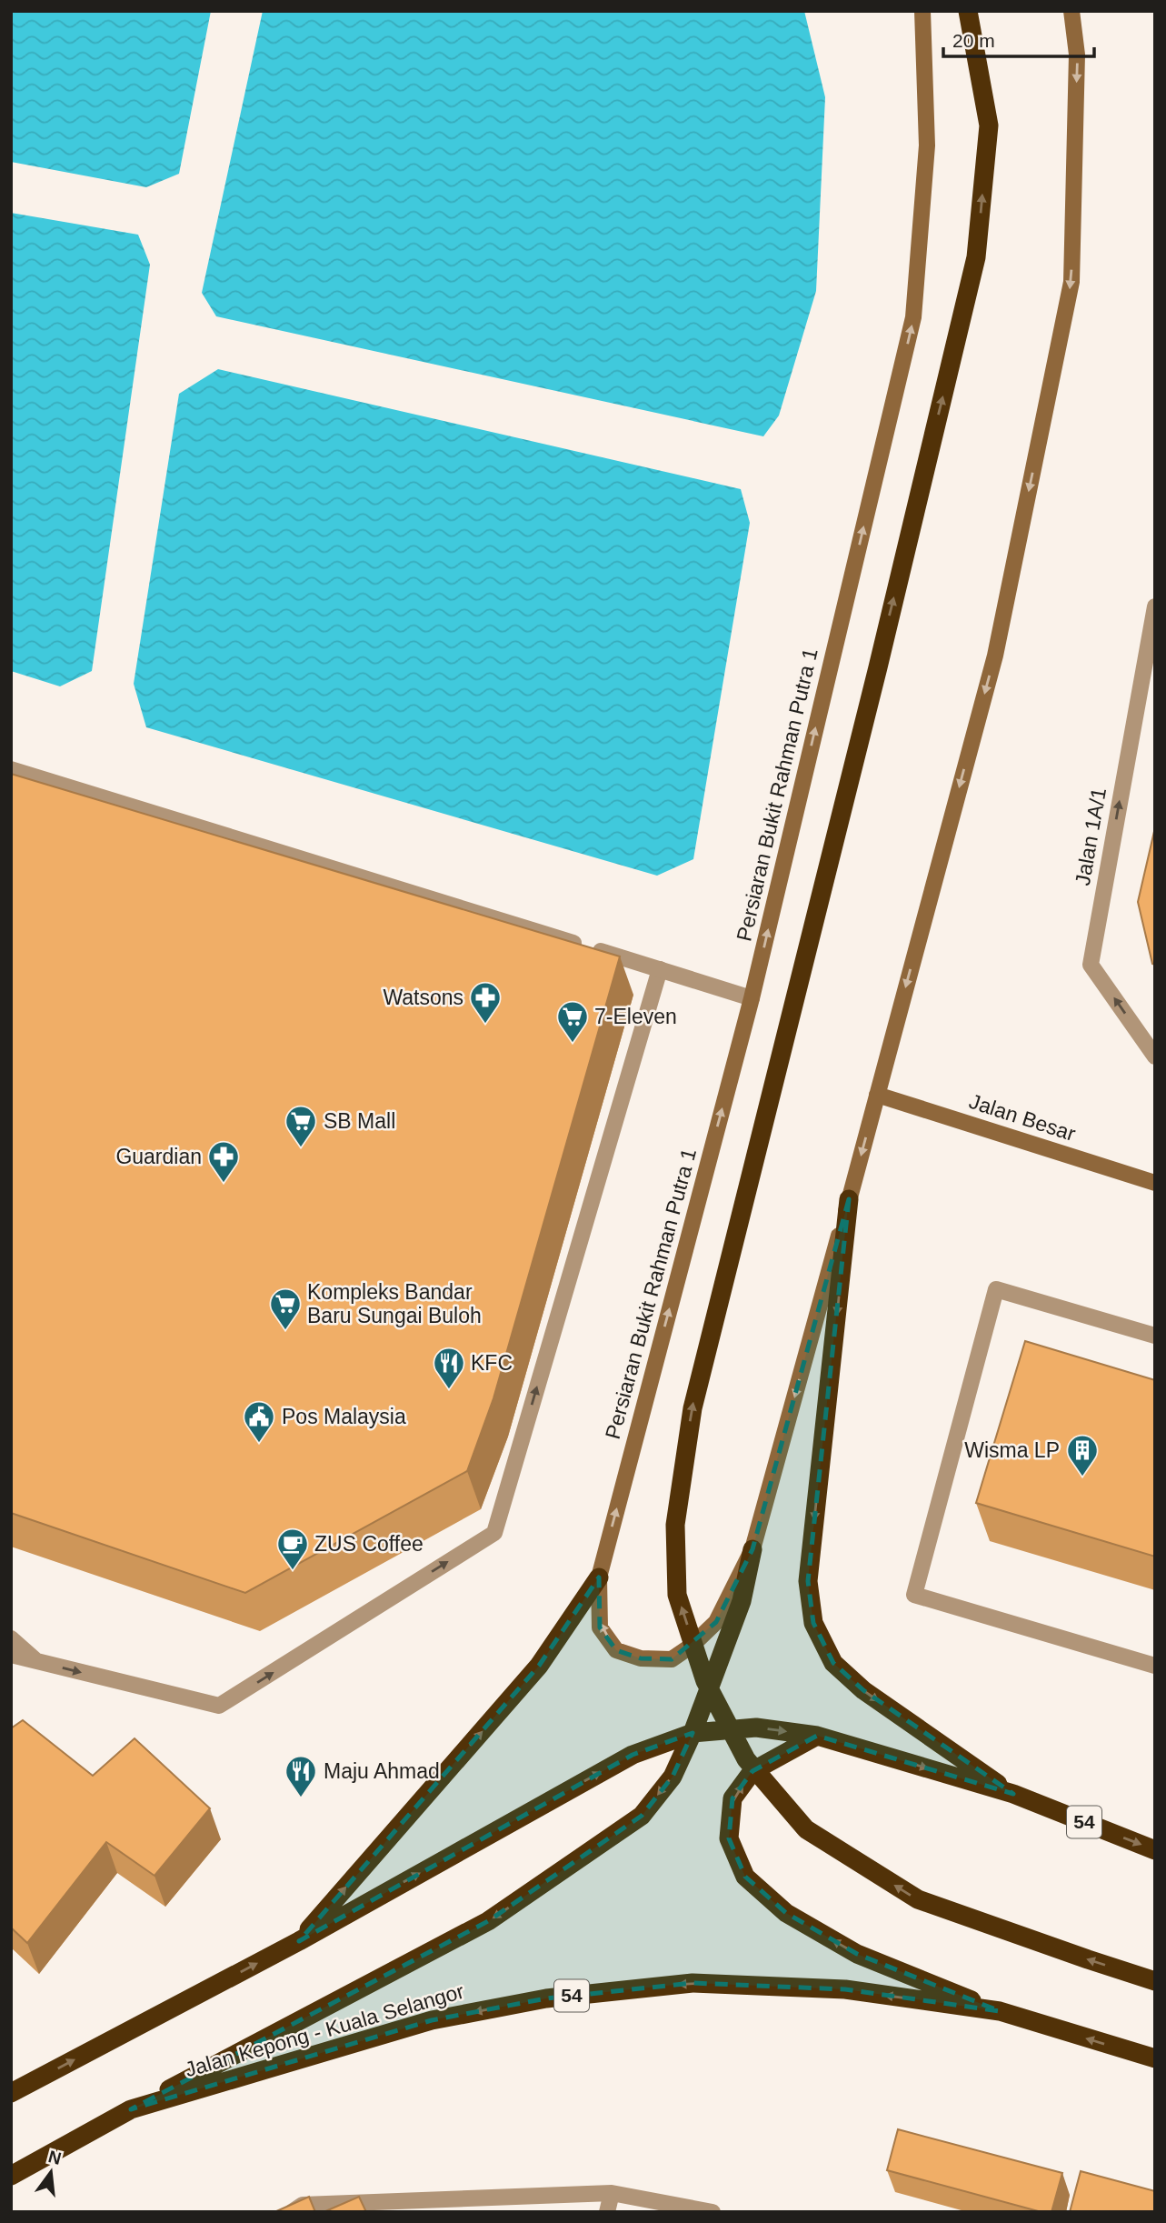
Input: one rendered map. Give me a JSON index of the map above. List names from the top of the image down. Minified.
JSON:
{"streets":{"highway":["54","Jalan Kepong - Kuala Selangor"],"main road":["Persiaran Bukit Rahman Putra 1","Jalan Besar"],"street":["Jalan 1A/1"]},"one_way":["Persiaran Bukit Rahman Putra 1","Jalan 1A/1"],"places":{"pharmacy":["Watsons","Guardian"],"supermarket":["7-Eleven","SB Mall","Kompleks Bandar Baru Sungai Buloh"],"restaurant":["KFC","Maju Ahmad"],"public building":["Pos Malaysia"],"building":["Wisma LP"],"cafe":["ZUS Coffee"]},"scale_bar":"20 m","north":"top"}
